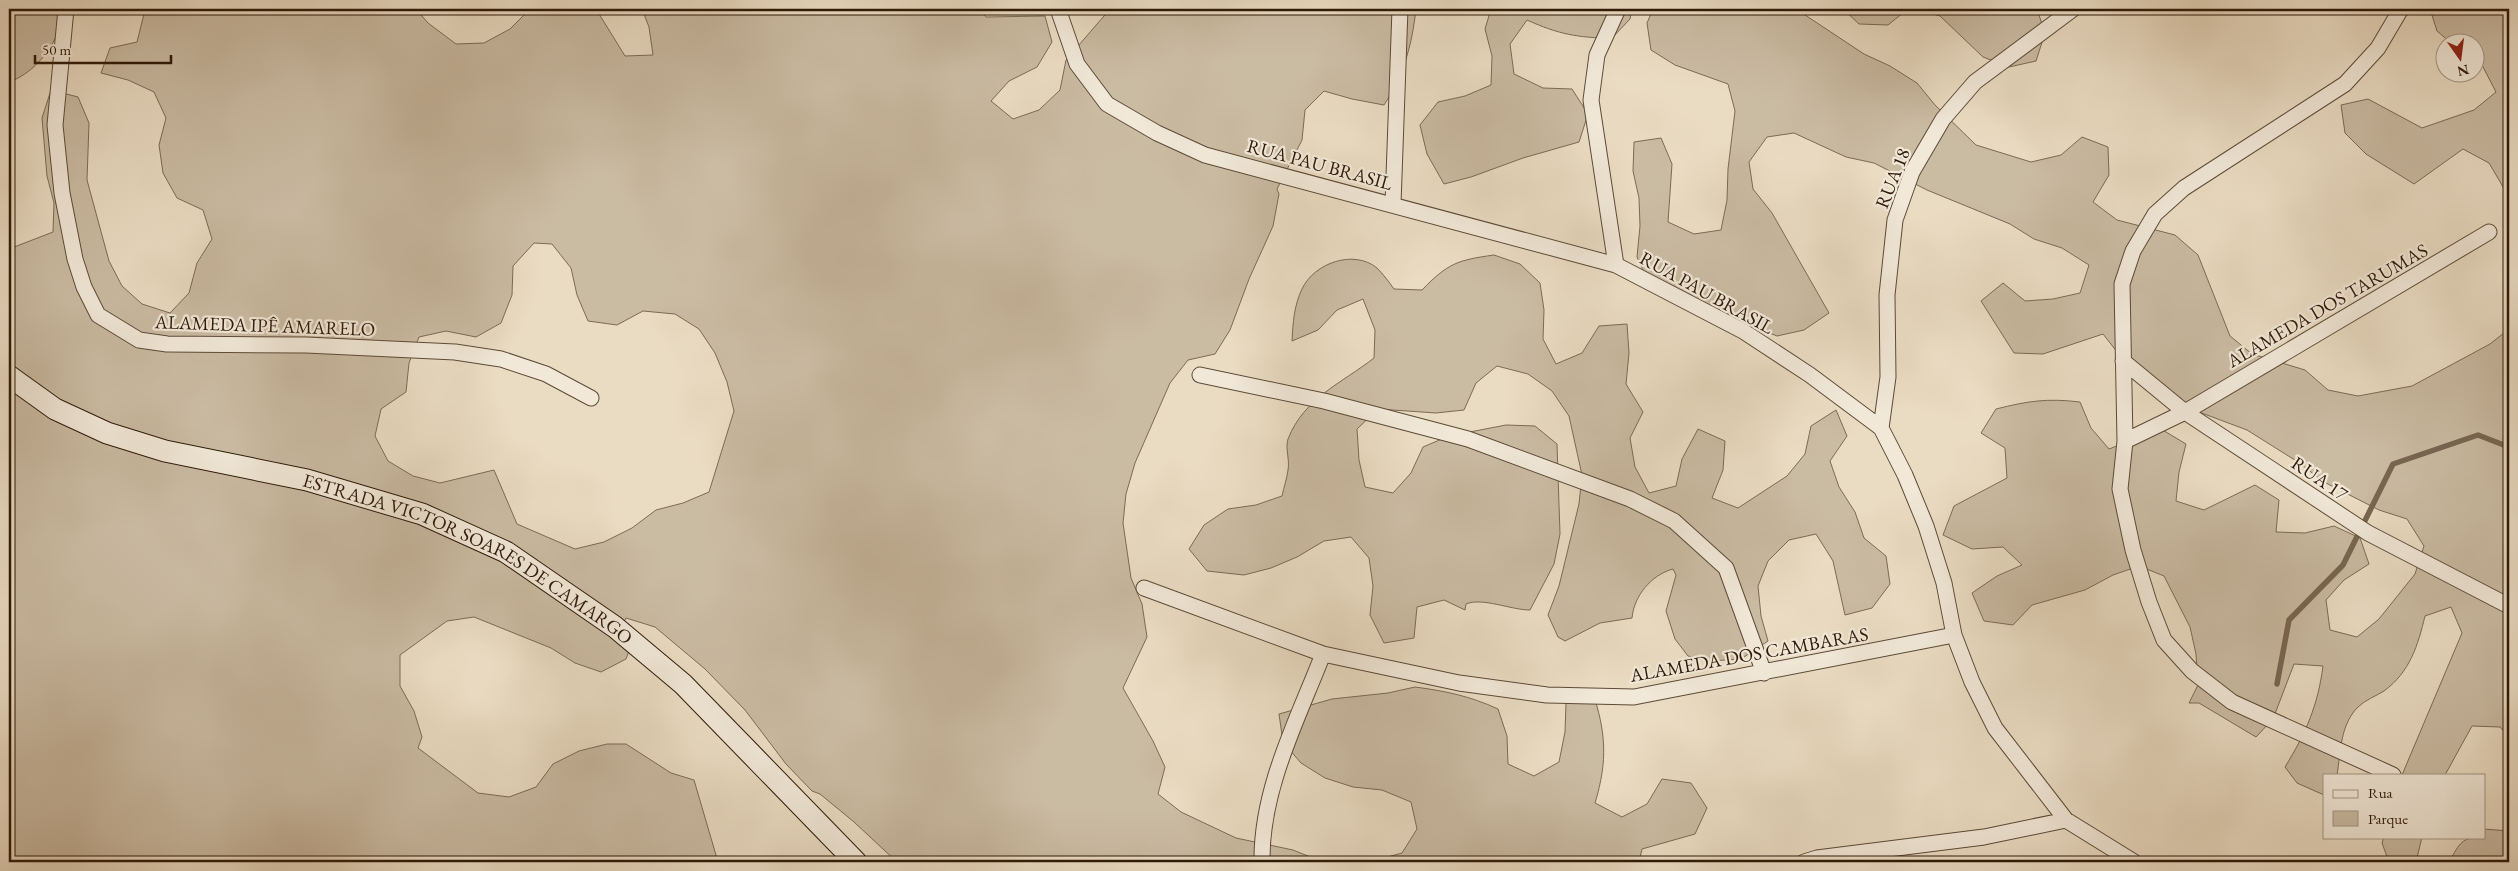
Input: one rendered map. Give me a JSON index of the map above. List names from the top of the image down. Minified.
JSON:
{"streets":{"main road":["ESTRADA VICTOR SOARES DE CAMARGO"],"street":["RUA PAU BRASIL","RUA 18","ALAMEDA DOS TARUMAS","ALAMEDA IPÊ AMARELO","RUA 17","ALAMEDA DOS CAMBARAS"]},"crossings":[["RUA PAU BRASIL","RUA 18"],["RUA PAU BRASIL","ALAMEDA DOS CAMBARAS"],["ALAMEDA DOS TARUMAS","RUA 17"]],"legend":["Rua","Parque"],"scale_bar":"50 m","north":"bottom"}
